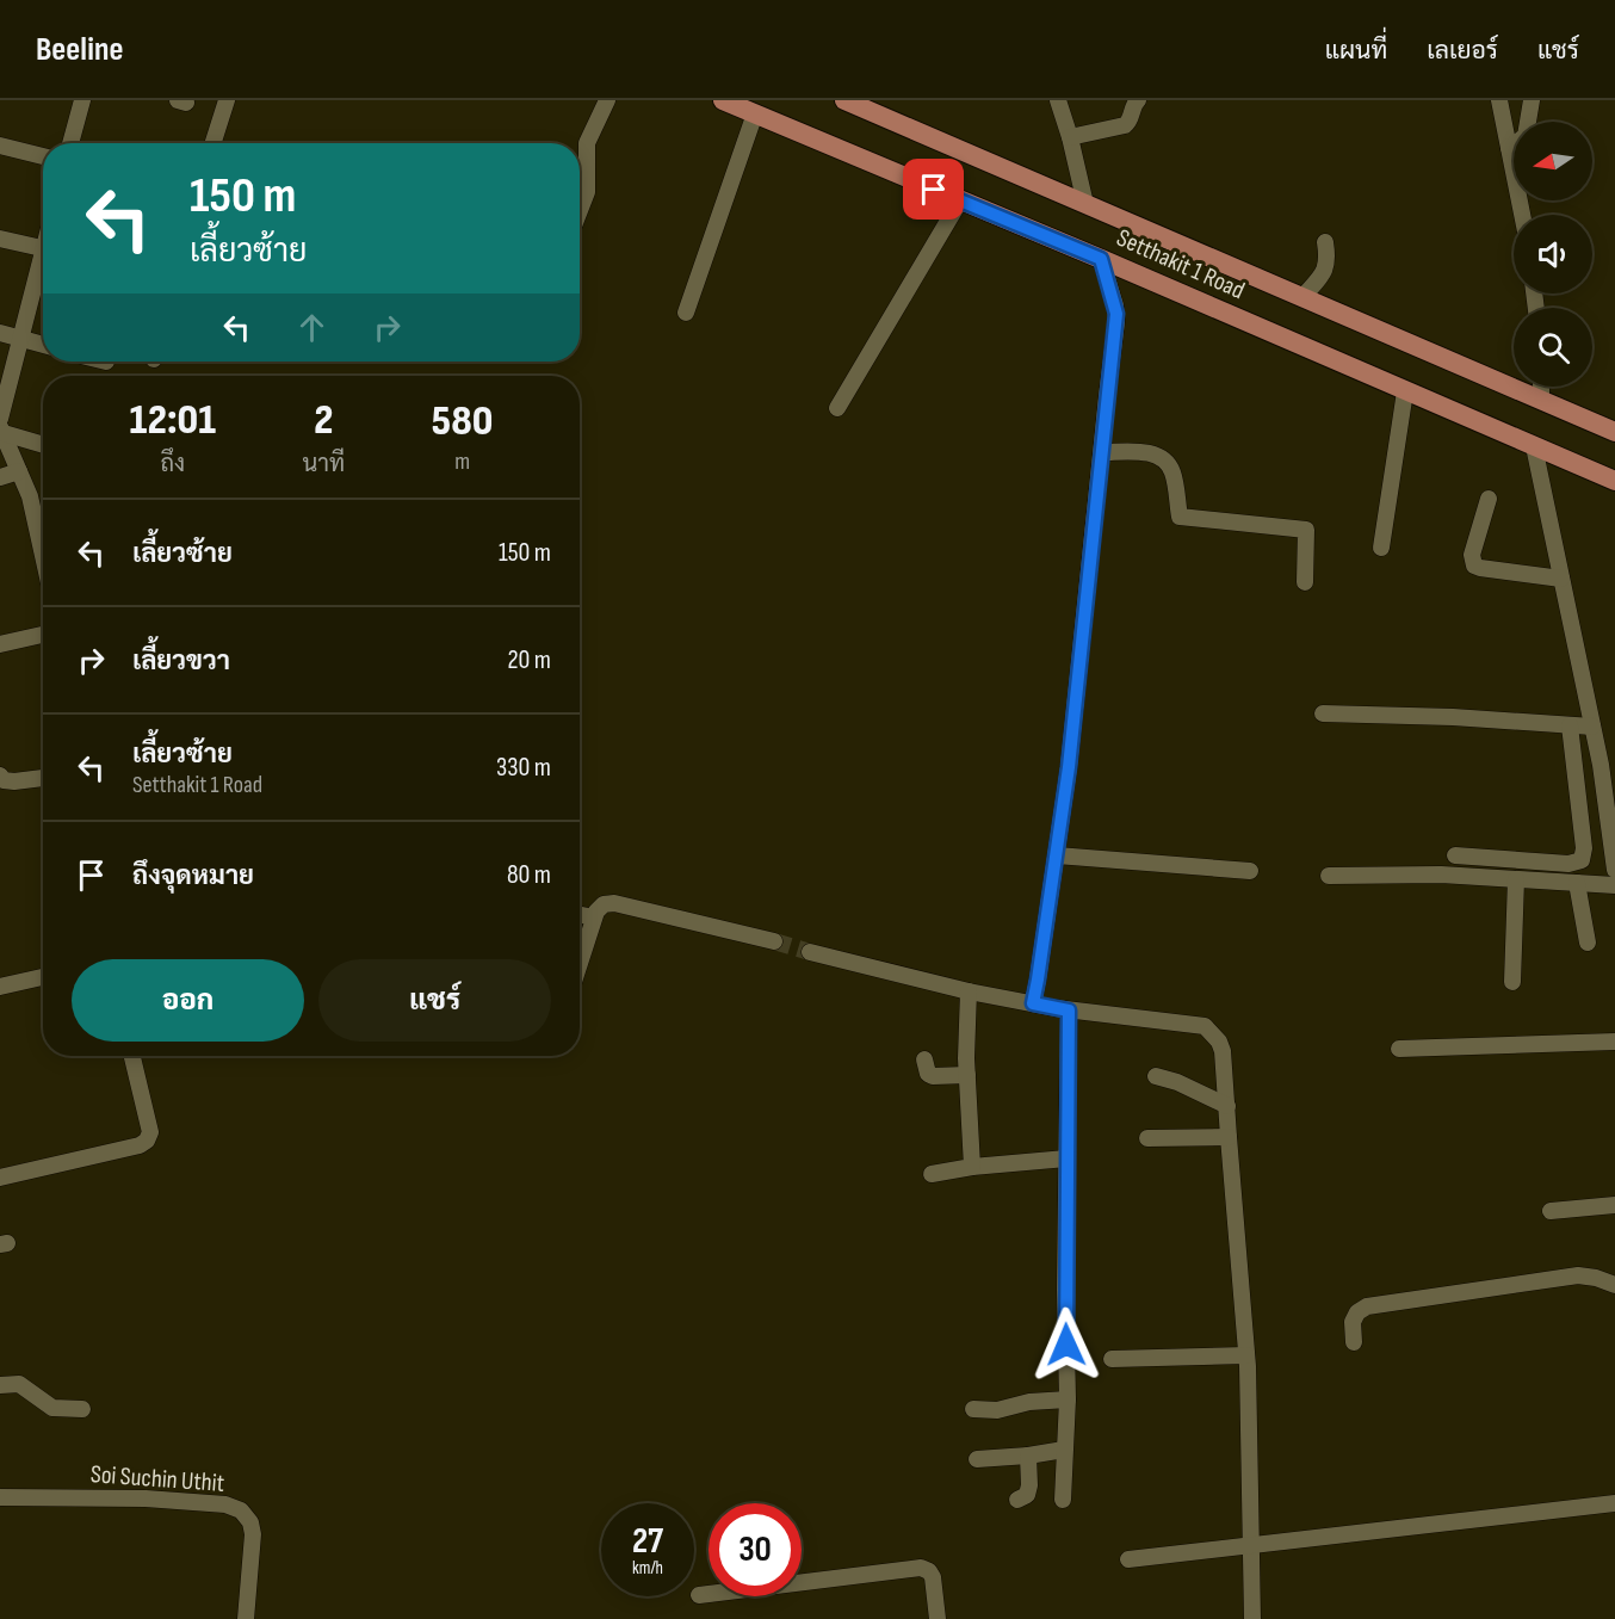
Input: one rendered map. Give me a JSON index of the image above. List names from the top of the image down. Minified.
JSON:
{"streets":{"main road":["Setthakit 1 Road"],"street":["Soi Suchin Uthit"]},"north":"left","page":{"header":"Beeline","nav":["แผนที่","เลเยอร์","แชร์"],"turn":["150 m","เลี้ยวซ้าย"],"eta":["12:01","ถึง","2","นาที","580","m"],"list":[{"name":"เลี้ยวซ้าย","value":"150 m"},{"name":"เลี้ยวขวา","value":"20 m"},{"name":"เลี้ยวซ้าย","note":"Setthakit 1 Road","value":"330 m"},{"name":"ถึงจุดหมาย","value":"80 m"}],"buttons":["ออก","แชร์"],"speed":"27 km/h","limit":"30"}}
